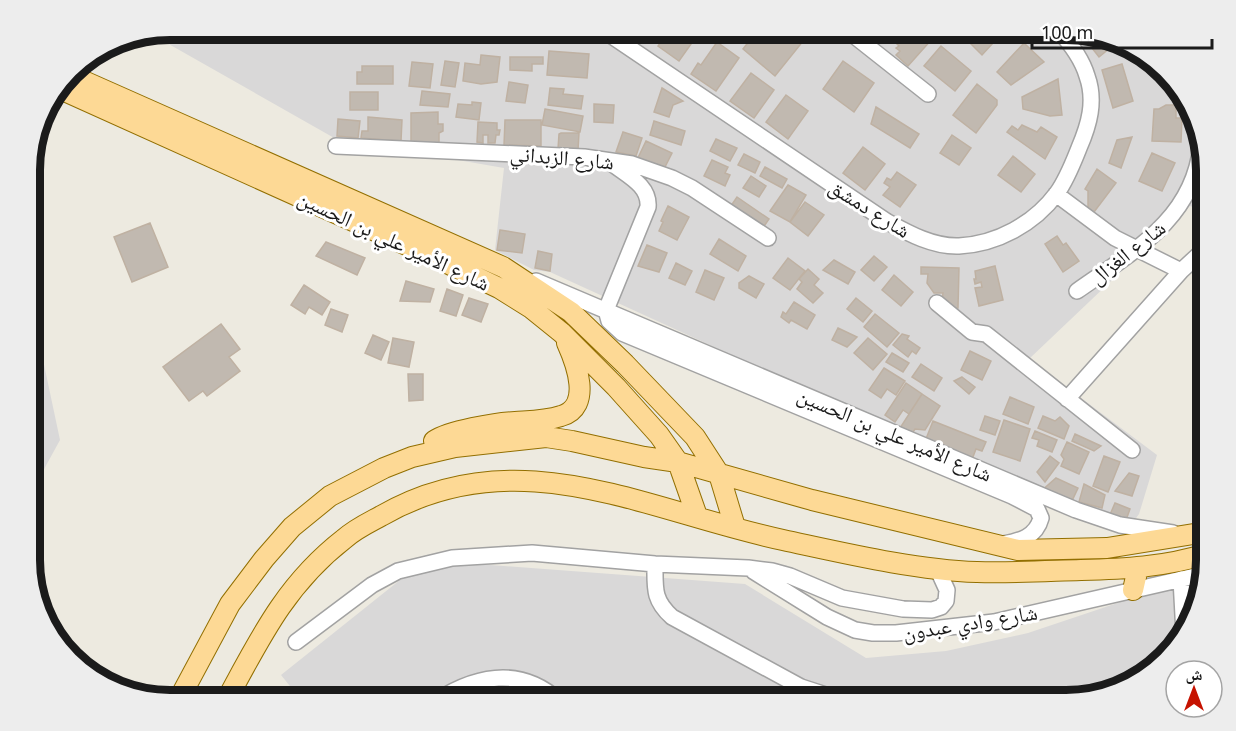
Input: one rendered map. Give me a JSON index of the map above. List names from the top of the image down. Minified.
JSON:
{"streets":{"main road":["شارع الأمير علي بن الحسين"],"street":["شارع الزبداني","شارع دمشق","شارع الغزال","شارع وادي عبدون"]},"scale_bar":"100 m","north":"top"}
